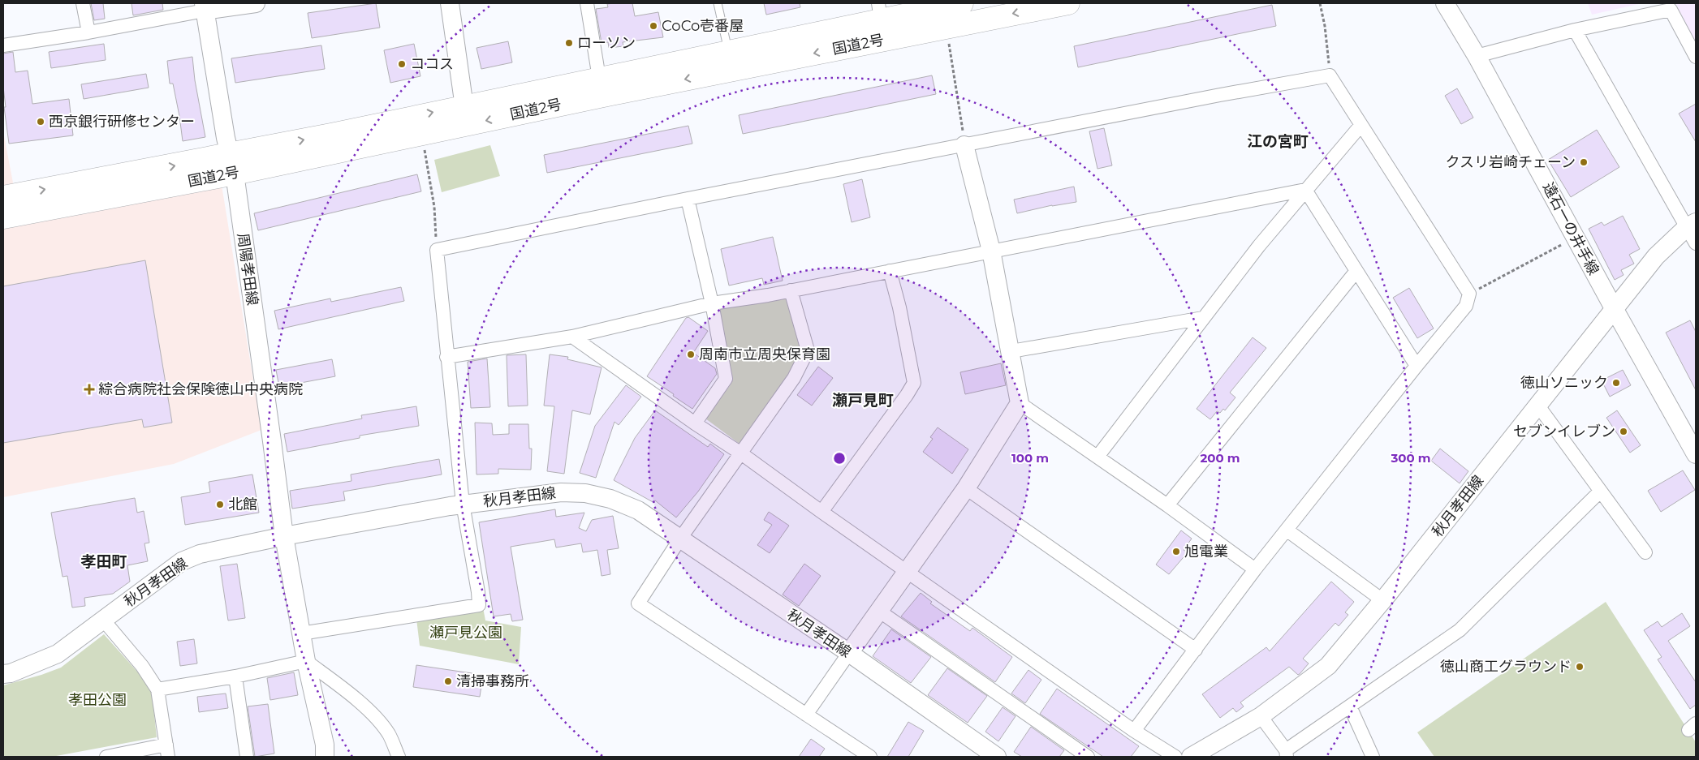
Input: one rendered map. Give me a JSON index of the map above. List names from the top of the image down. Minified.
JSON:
{"streets":{"highway":["国道2号"],"street":["遠石一の井手線","周陽孝田線","秋月孝田線"]},"crossings":[["国道2号","周陽孝田線"],["遠石一の井手線","秋月孝田線"],["周陽孝田線","秋月孝田線"]],"districts":["江の宮町","瀬戸見町","孝田町"],"parks":["瀬戸見公園","孝田公園"],"places":{"other":["CoCo壱番屋","ローソン","ココス","西京銀行研修センター","クスリ岩崎チェーン","周南市立周央保育園","徳山ソニック","セブンイレブン","北館","旭電業","徳山商工グラウンド","清掃事務所"],"health":["綜合病院社会保険徳山中央病院"]},"rings":["100 m","200 m","300 m"]}
